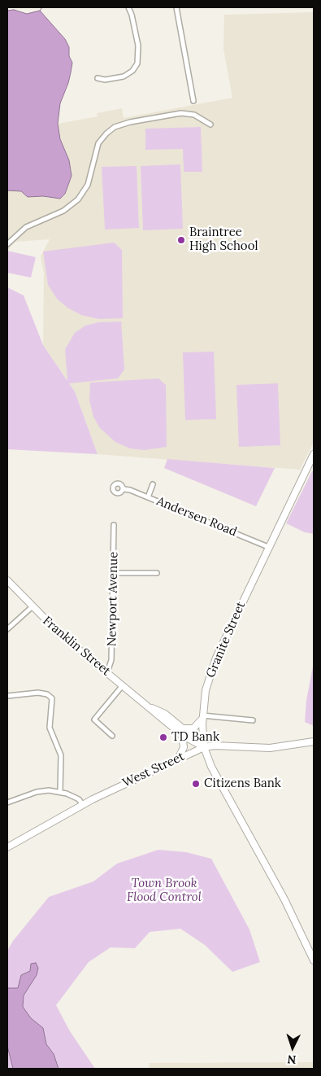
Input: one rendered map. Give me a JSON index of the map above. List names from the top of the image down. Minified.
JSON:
{"streets":{"main road":["Granite Street","Franklin Street","West Street"],"street":["Andersen Road","Newport Avenue"]},"crossings":[["Andersen Road","Granite Street"],["Newport Avenue","Franklin Street"],["Granite Street","Franklin Street"],["Granite Street","West Street"],["Franklin Street","West Street"]],"parks":["Town Brook Flood Control"],"places":["Braintree High School","TD Bank","Citizens Bank"],"north":"bottom"}
